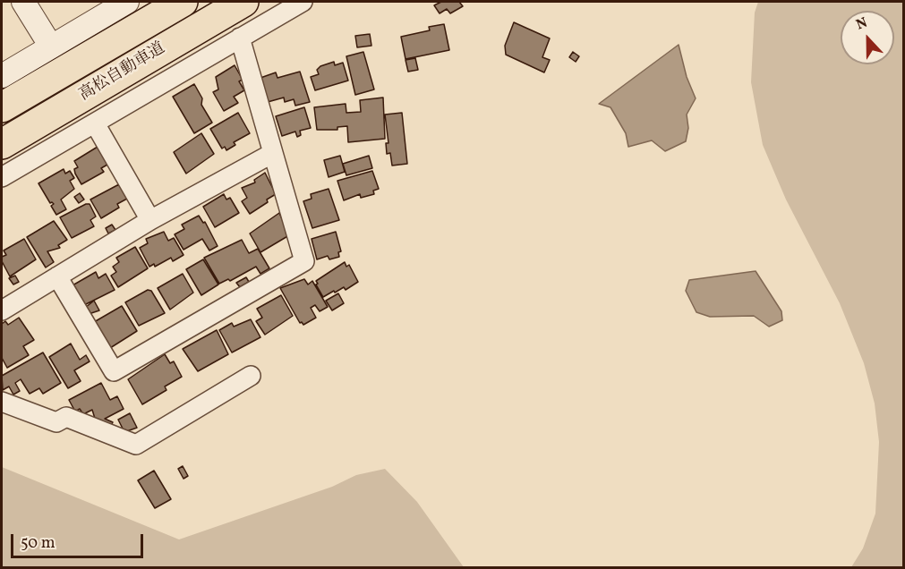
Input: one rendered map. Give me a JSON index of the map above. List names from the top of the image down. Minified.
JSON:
{"streets":{"highway":["高松自動車道"]},"scale_bar":"50 m","north":"top"}
